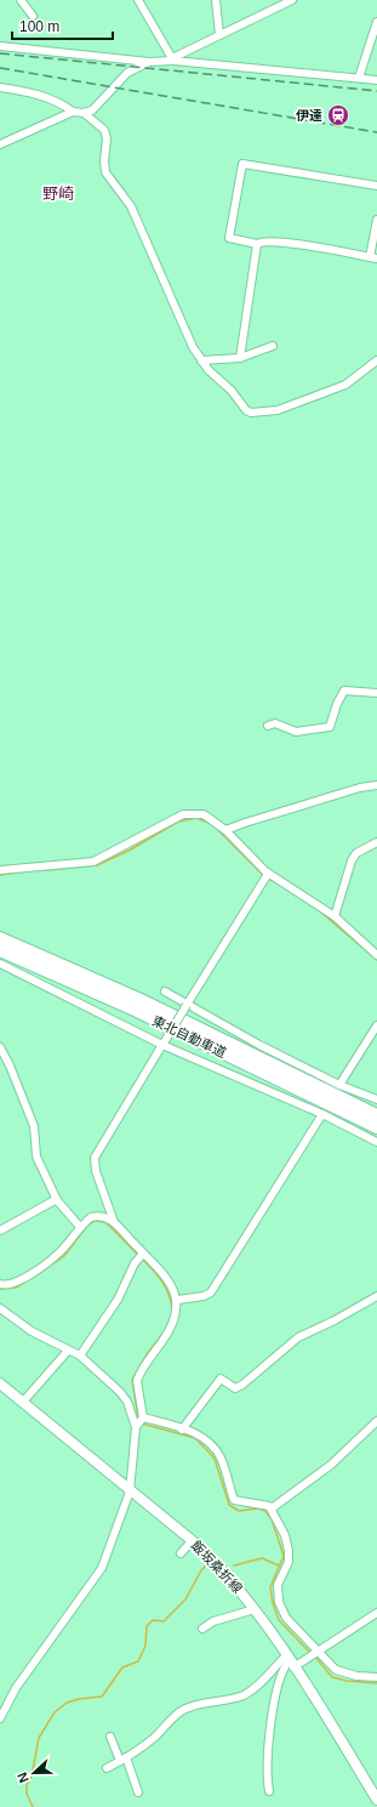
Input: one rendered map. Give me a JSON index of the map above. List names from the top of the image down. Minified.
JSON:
{"streets":{"highway":["東北自動車道"],"main road":["飯坂桑折線"]},"districts":["野崎"],"places":{"station":["伊達"]},"scale_bar":"100 m","north":"left"}
